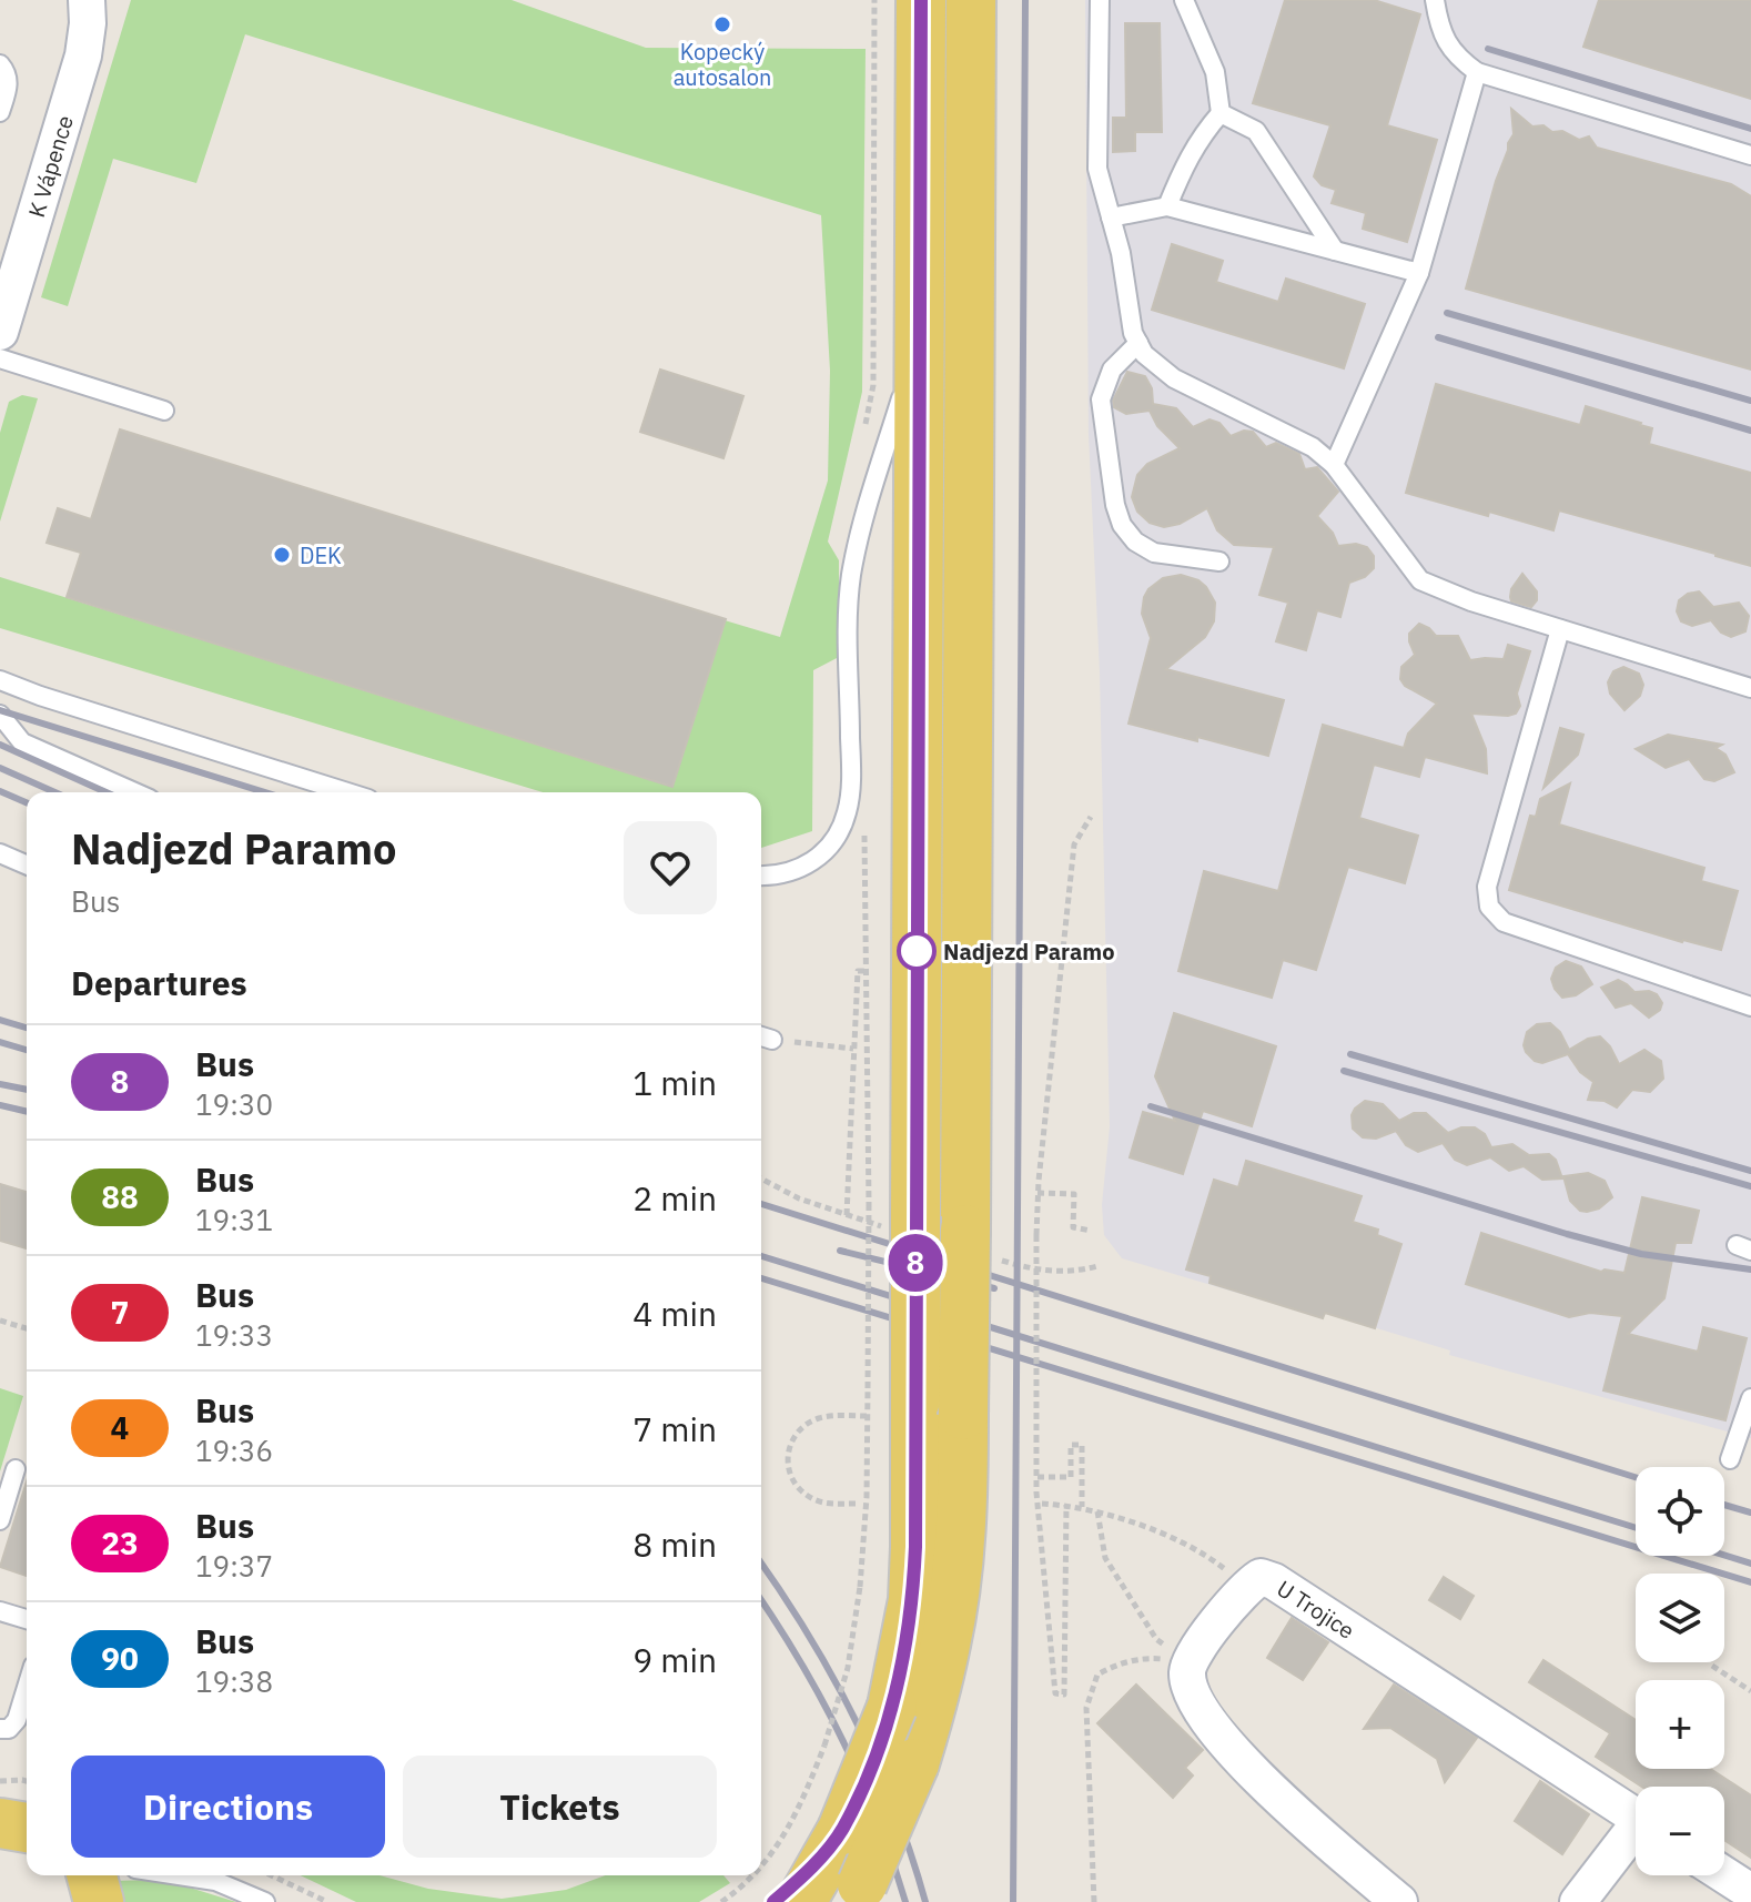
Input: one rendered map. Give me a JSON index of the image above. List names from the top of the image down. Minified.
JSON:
{"streets":{"street":["K Vápence","U Trojice"]},"places":["Kopecký autosalon","DEK","Nadjezd Paramo"],"lines":["bus line 8"],"page":{"on_map":"8","heading":[["Nadjezd Paramo","Bus"],"Departures"],"list":[{"mark":"8","name":"Bus","note":"19:30","value":"1 min"},{"mark":"88","name":"Bus","note":"19:31","value":"2 min"},{"mark":"7","name":"Bus","note":"19:33","value":"4 min"},{"mark":"4","name":"Bus","note":"19:36","value":"7 min"},{"mark":"23","name":"Bus","note":"19:37","value":"8 min"},{"mark":"90","name":"Bus","note":"19:38","value":"9 min"}],"map_buttons":["+","−"],"buttons":["Directions","Tickets"]}}
